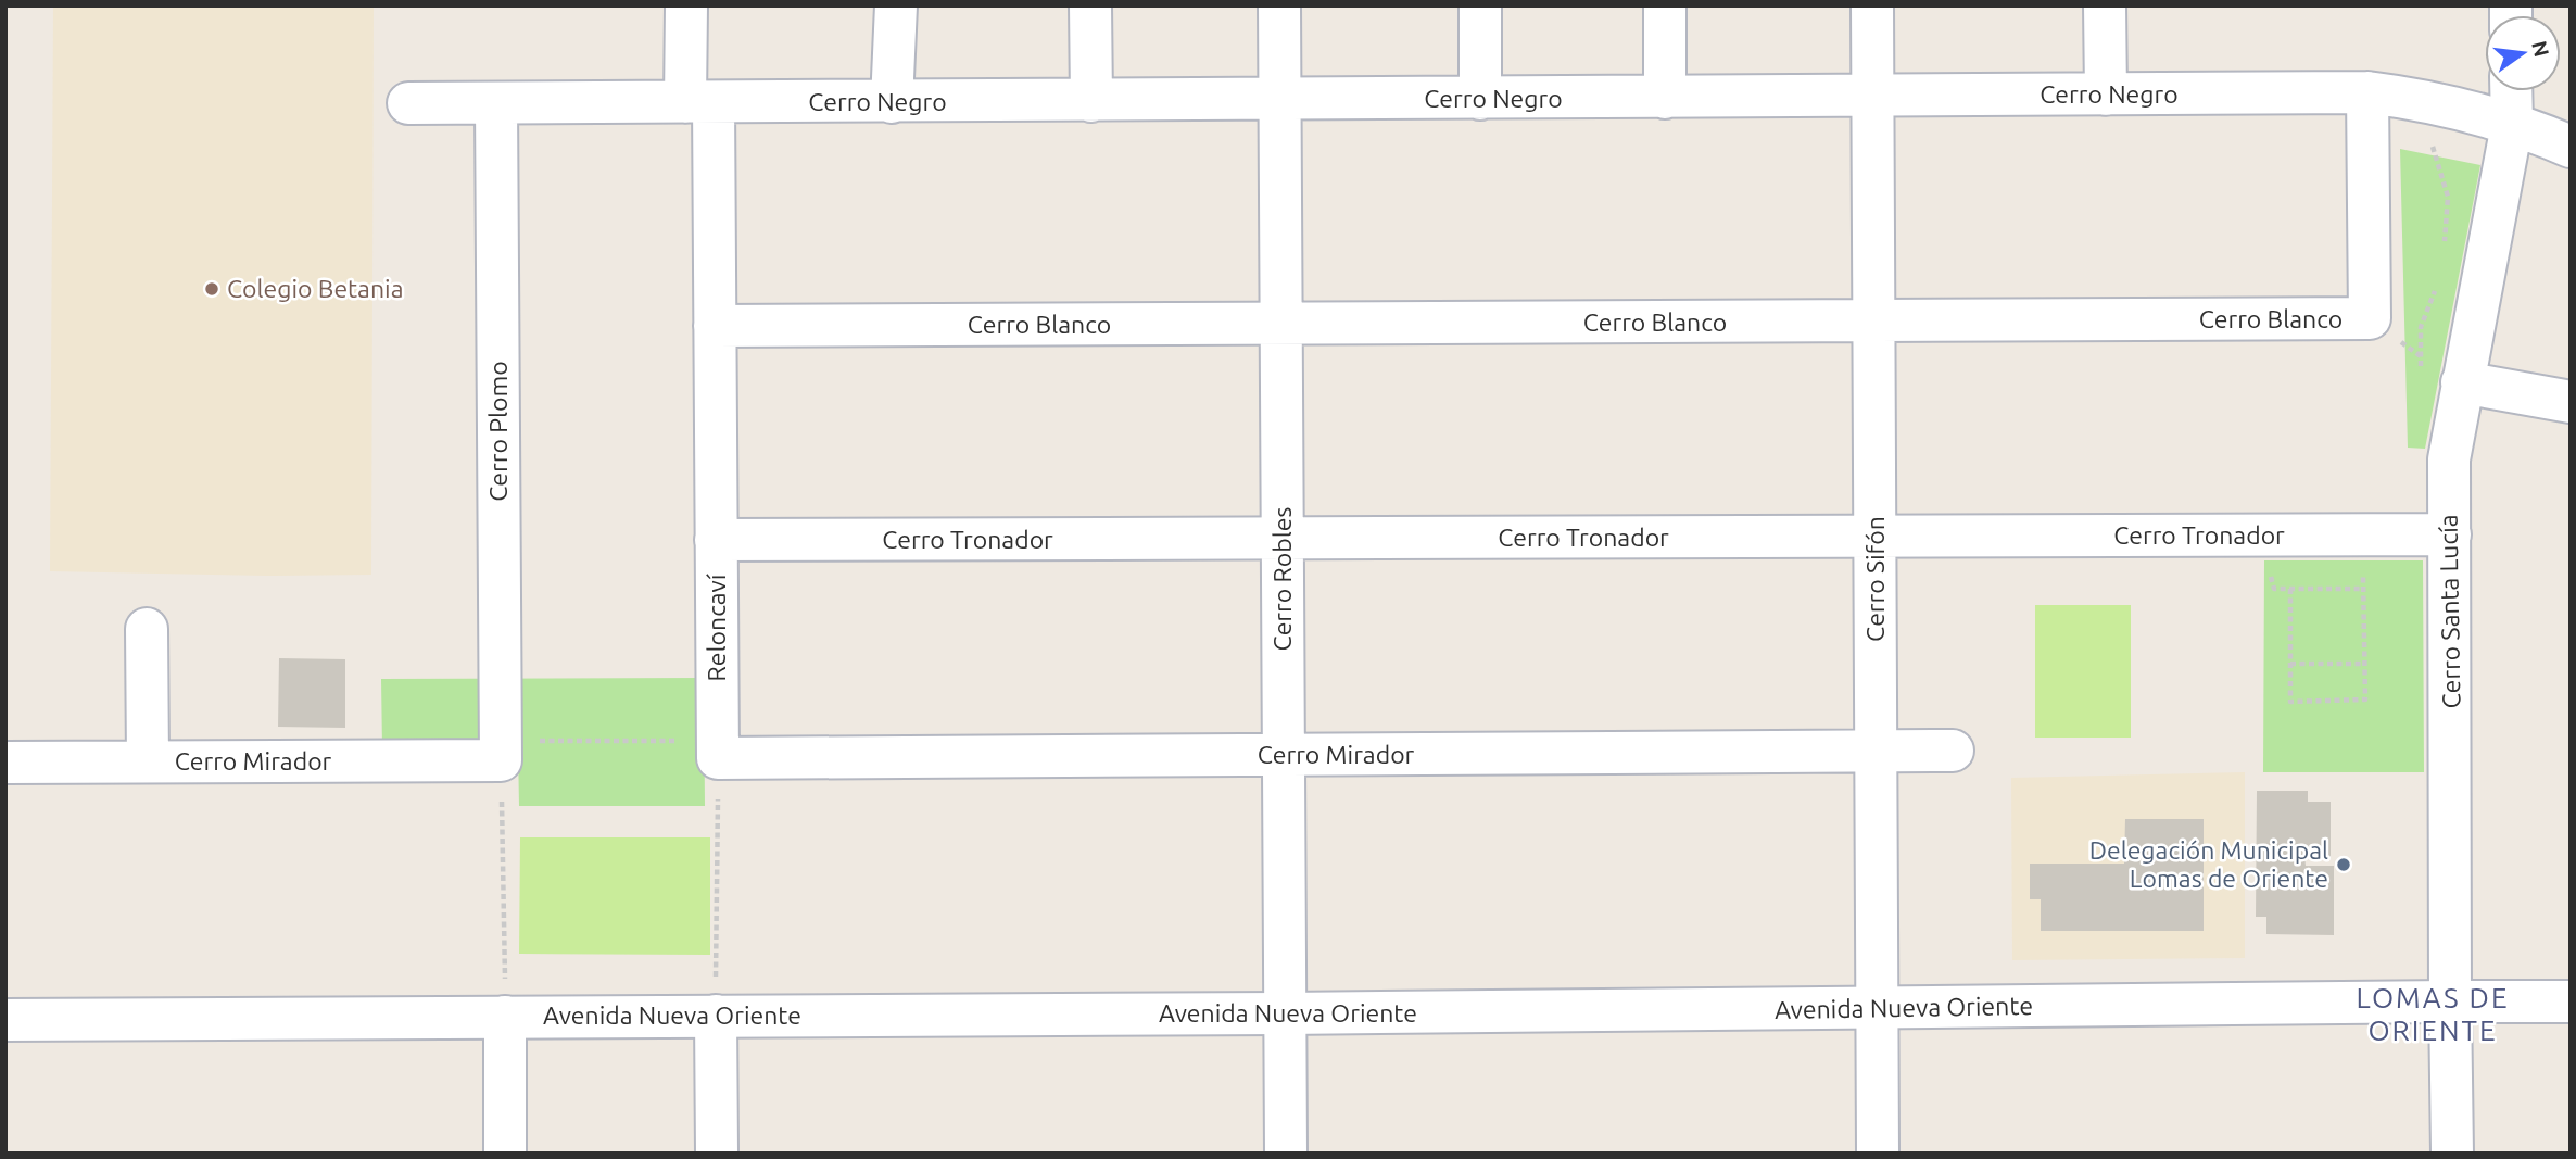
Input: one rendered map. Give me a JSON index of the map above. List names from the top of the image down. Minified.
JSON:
{"streets":{"street":["Cerro Negro","Cerro Blanco","Cerro Plomo","Cerro Tronador","Cerro Robles","Cerro Sifón","Cerro Santa Lucía","Reloncaví","Cerro Mirador","Avenida Nueva Oriente"]},"crossings":[["Cerro Negro","Cerro Blanco"],["Cerro Negro","Cerro Plomo"],["Cerro Negro","Cerro Robles"],["Cerro Negro","Cerro Sifón"],["Cerro Negro","Cerro Santa Lucía"],["Cerro Negro","Reloncaví"],["Cerro Blanco","Cerro Robles"],["Cerro Blanco","Cerro Sifón"],["Cerro Blanco","Reloncaví"],["Cerro Plomo","Cerro Mirador"],["Cerro Tronador","Cerro Robles"],["Cerro Tronador","Cerro Sifón"],["Cerro Tronador","Cerro Santa Lucía"],["Cerro Tronador","Reloncaví"],["Cerro Robles","Cerro Mirador"],["Cerro Robles","Avenida Nueva Oriente"],["Cerro Sifón","Cerro Mirador"],["Cerro Sifón","Avenida Nueva Oriente"],["Cerro Santa Lucía","Avenida Nueva Oriente"],["Reloncaví","Cerro Mirador"]],"districts":["LOMAS DE ORIENTE"],"places":["Colegio Betania","Delegación Municipal Lomas de Oriente"],"north":"right"}
